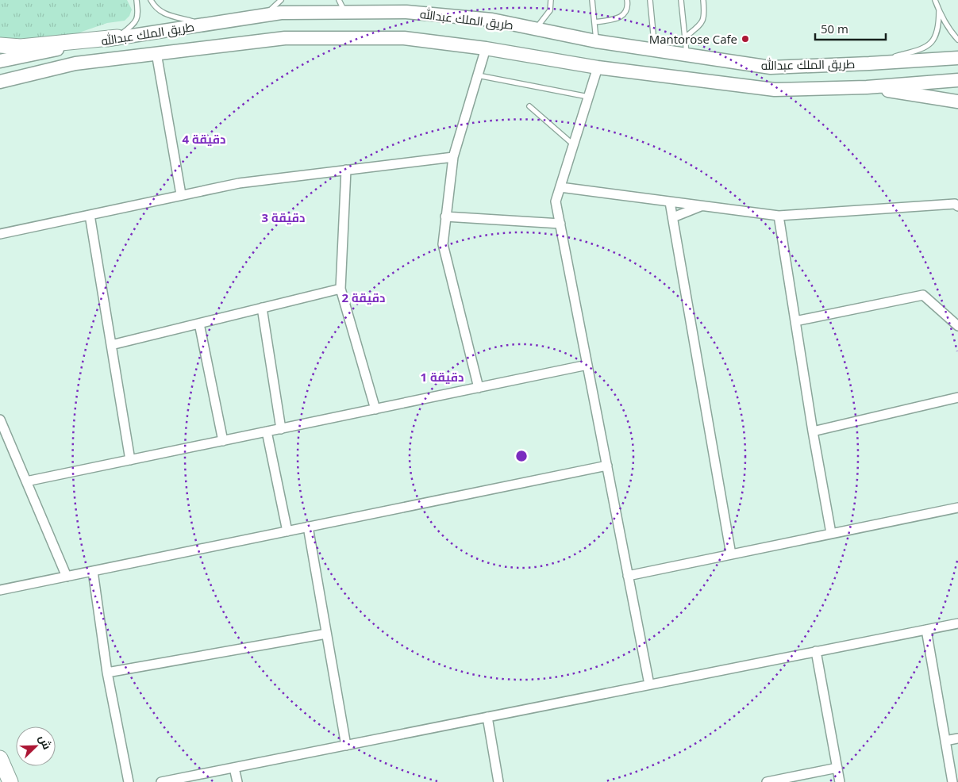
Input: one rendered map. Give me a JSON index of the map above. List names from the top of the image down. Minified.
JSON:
{"streets":{"street":["طريق الملك عبدالله"]},"places":["Mantorose Cafe"],"scale_bar":"50 m","north":"top right","rings":["4 دقيقة","3 دقيقة","2 دقيقة","1 دقيقة"]}
